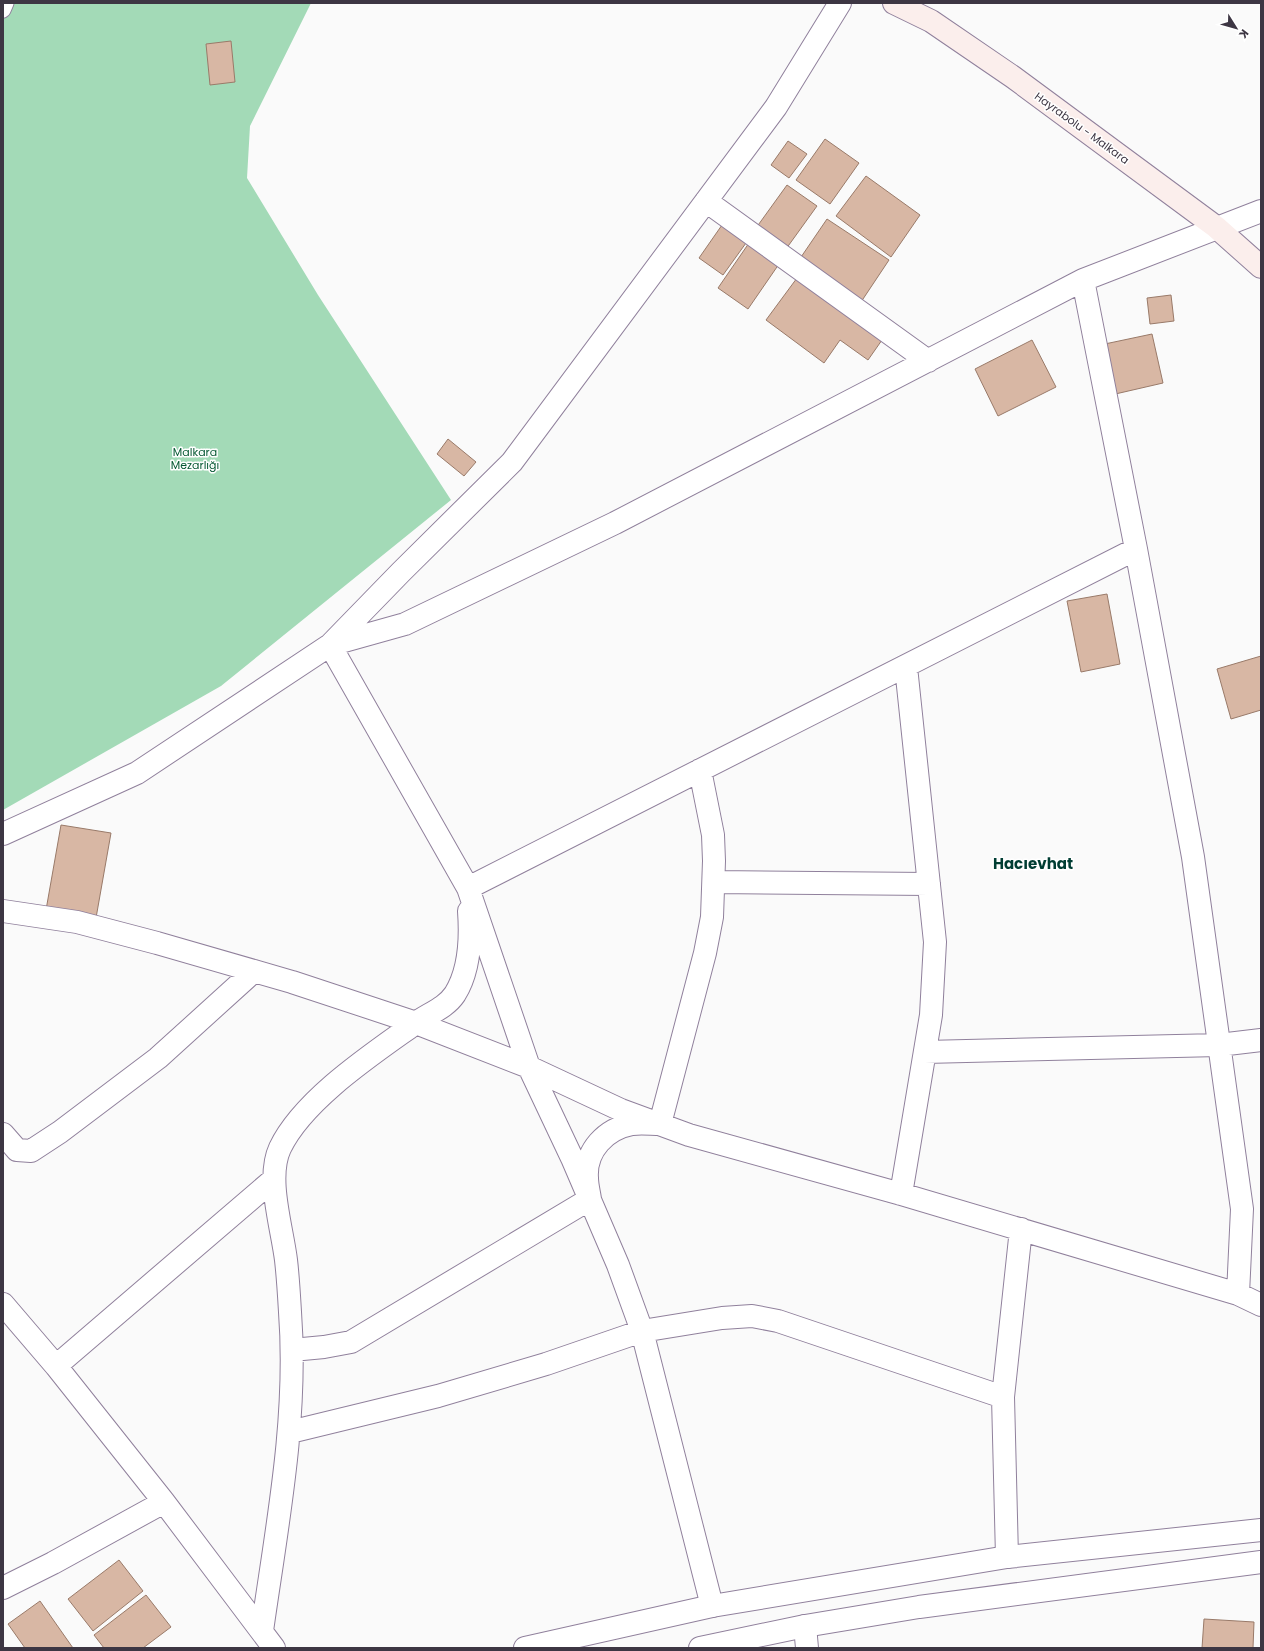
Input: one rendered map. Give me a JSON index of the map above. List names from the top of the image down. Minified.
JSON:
{"streets":{"main road":["Hayrabolu - Malkara"]},"districts":["Hacıevhat"],"parks":["Malkara Mezarlığı"],"north":"bottom right"}
